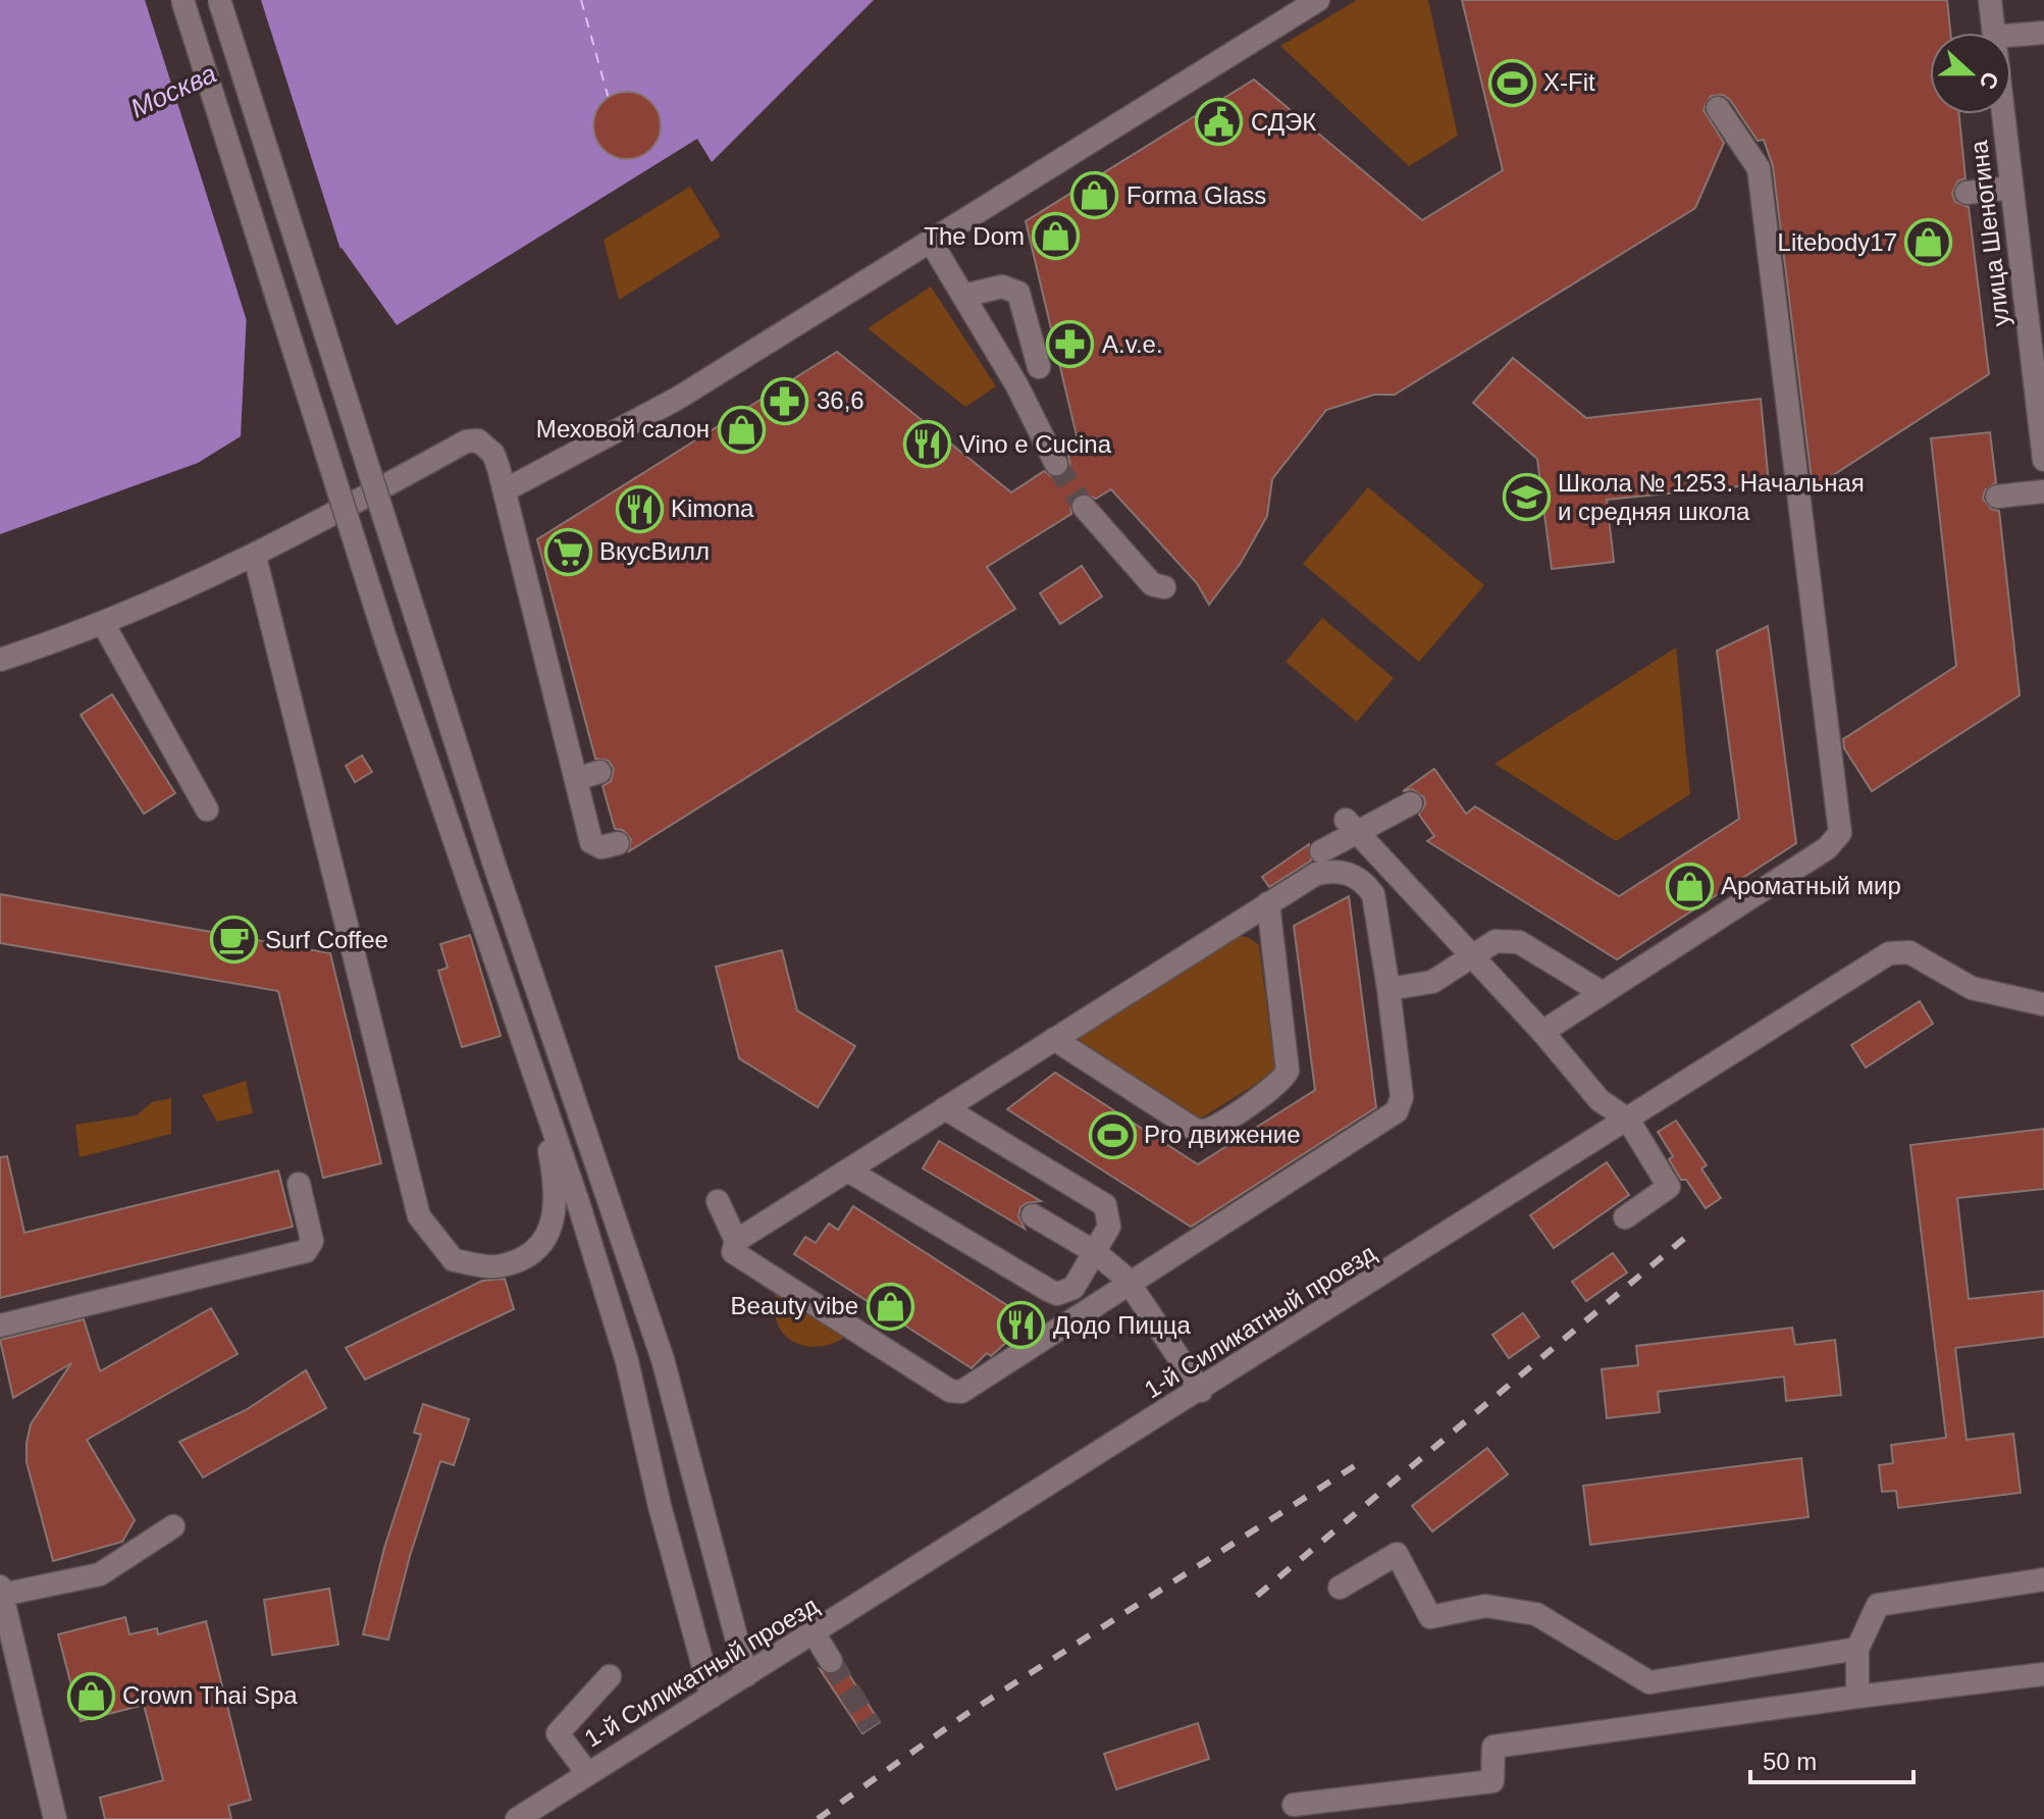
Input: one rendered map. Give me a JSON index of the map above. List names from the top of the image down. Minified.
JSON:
{"streets":{"street":["улица Шеногина","1-й Силикатный проезд"]},"water":["Москва"],"places":{"sports":["X-Fit","Pro движение"],"public building":["СДЭК"],"shop":["Forma Glass","The Dom","Litebody17","Меховой салон","Ароматный мир","Beauty vibe","Crown Thai Spa"],"pharmacy":["A.v.e.","36,6"],"restaurant":["Vino e Cucina","Kimona","Додо Пицца"],"school or university":["Школа № 1253. Начальная и средняя школа"],"supermarket":["ВкусВилл"],"cafe":["Surf Coffee"]},"scale_bar":"50 m","north":"right"}
